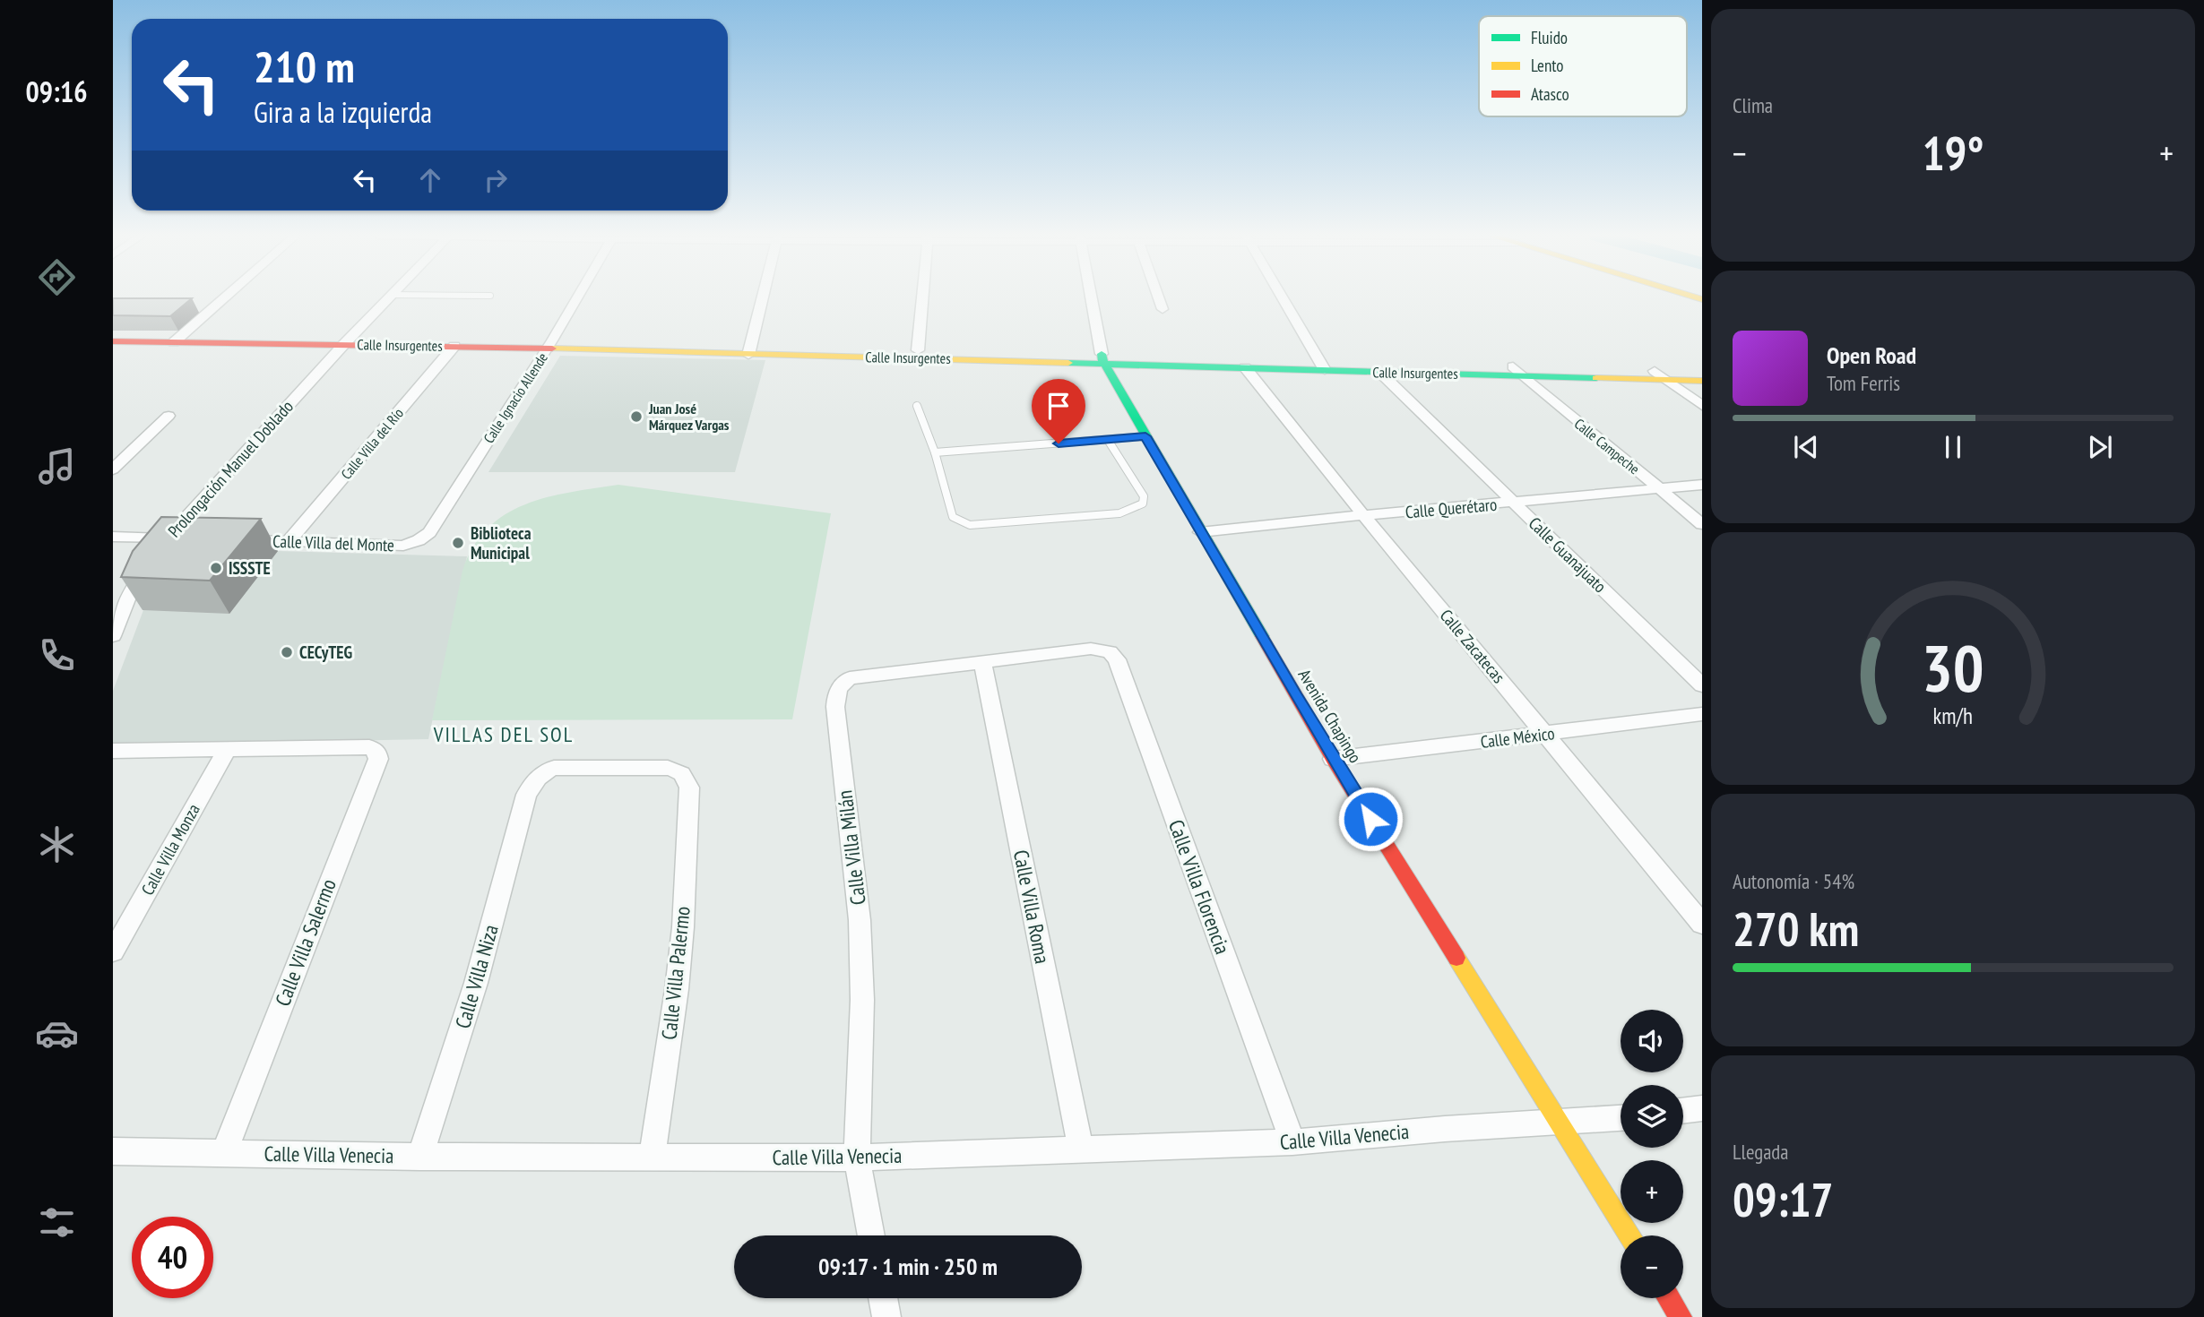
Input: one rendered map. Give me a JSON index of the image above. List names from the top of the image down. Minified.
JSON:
{"streets":{"main road":["Calle Insurgentes","Avenida Chapingo"],"street":["Calle Ignacio Allende","Calle Villa del Río","Calle Campeche","Prolongación Manuel Doblado","Calle Querétaro","Calle Villa del Monte","Calle Guanajuato","Calle Zacatecas","Calle México","Calle Villa Milán","Calle Villa Monza","Calle Villa Florencia","Calle Villa Roma","Calle Villa Salermo","Calle Villa Palermo","Calle Villa Niza","Calle Villa Venecia"]},"crossings":[["Calle Insurgentes","Calle Ignacio Allende"],["Calle Insurgentes","Calle Villa del Río"],["Calle Insurgentes","Calle Campeche"],["Calle Insurgentes","Prolongación Manuel Doblado"],["Calle Insurgentes","Calle Guanajuato"],["Calle Insurgentes","Calle Zacatecas"],["Calle Insurgentes","Avenida Chapingo"],["Calle Ignacio Allende","Calle Villa del Monte"],["Calle Villa del Río","Calle Villa del Monte"],["Calle Campeche","Calle Querétaro"],["Calle Querétaro","Calle Guanajuato"],["Calle Querétaro","Calle Zacatecas"],["Calle Querétaro","Avenida Chapingo"],["Calle Zacatecas","Calle México"],["Avenida Chapingo","Calle México"],["Avenida Chapingo","Calle Villa Venecia"],["Calle Villa Milán","Calle Villa Florencia"],["Calle Villa Milán","Calle Villa Roma"],["Calle Villa Milán","Calle Villa Venecia"],["Calle Villa Monza","Calle Villa Salermo"],["Calle Villa Florencia","Calle Villa Venecia"],["Calle Villa Roma","Calle Villa Venecia"],["Calle Villa Salermo","Calle Villa Venecia"],["Calle Villa Palermo","Calle Villa Niza"],["Calle Villa Palermo","Calle Villa Venecia"],["Calle Villa Niza","Calle Villa Venecia"]],"districts":["VILLAS DEL SOL"],"places":["Juan José Márquez Vargas","Biblioteca Municipal","ISSSTE","CECyTEG"],"legend":["Fluido","Lento","Atasco"],"page":{"tabs":"09:16","tile":["Clima",["Autonomía · 54%","270 km"],["Llegada","09:17"]],"turn":["210 m","Gira a la izquierda"],"heat":["−","19°","+"],"song":["Open Road","Tom Ferris"],"map_buttons":["+","−"],"limit":"40","trip":"09:17 · 1 min · 250 m","gauge":["30","km/h"]}}
